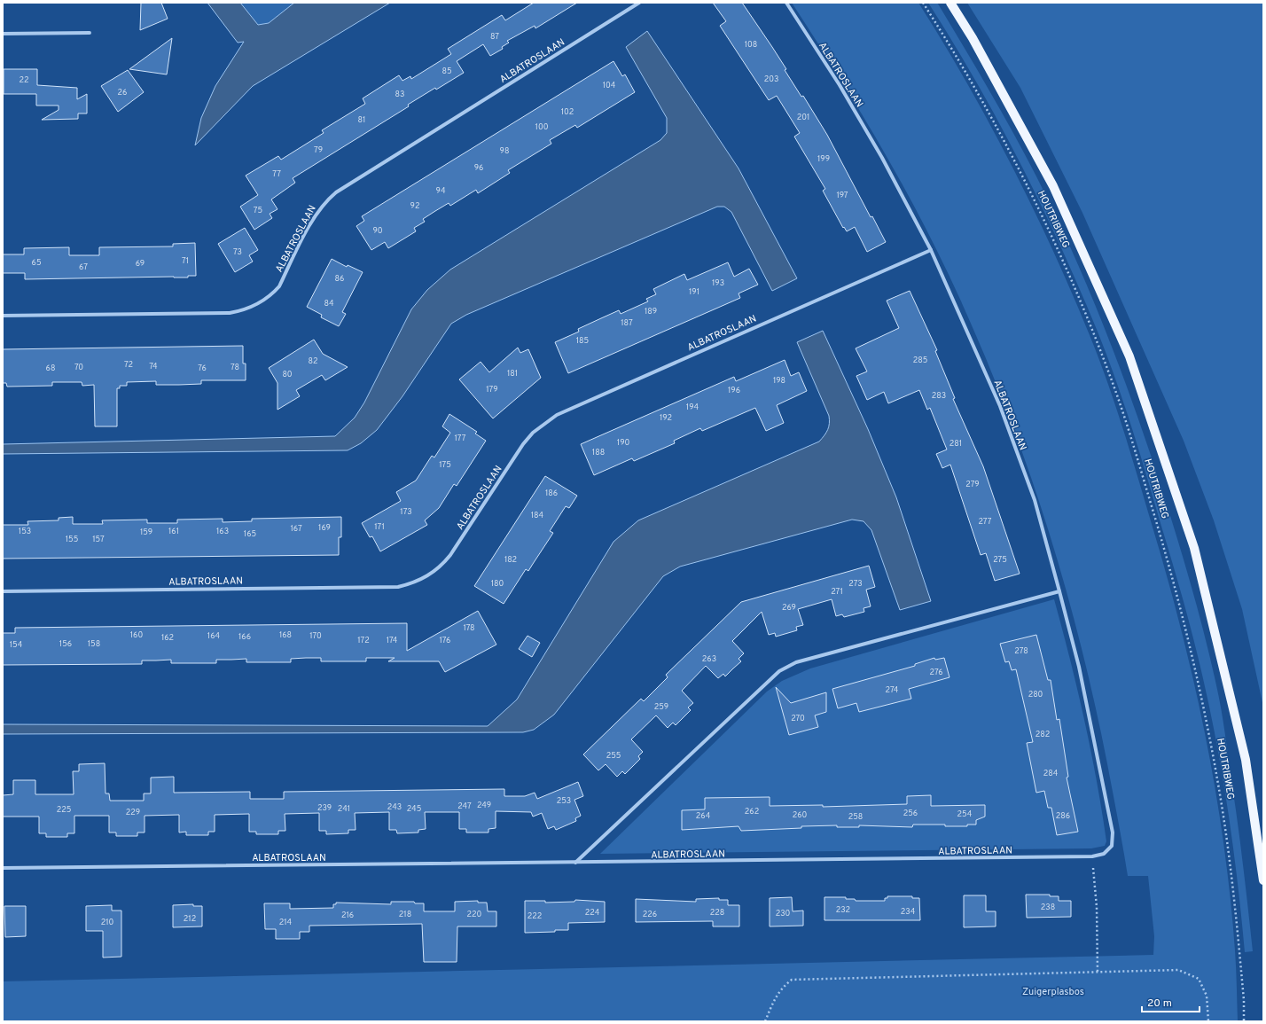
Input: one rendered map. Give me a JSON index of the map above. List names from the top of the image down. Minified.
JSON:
{"streets":{"main road":["HOUTRIBWEG"],"street":["ALBATROSLAAN"]},"parks":["Zuigerplasbos"],"house_numbers":["87","108","85","203","22","104","26","83","102","201","81","100","79","98","199","96","77","94","197","92","75","90","73","71","65","69","67","86","193","191","84","189","187","185","285","82","72","74","70","78","68","76","181","80","198","179","196","283","194","192","177","190","281","188","175","279","186","173","184","277","171","169","167","153","161","163","159","165","155","157","182","275","180","273","271","269","178","160","168","164","170","166","162","172","174","176","156","158","154","278","263","276","274","280","259","270","282","255","284","253","249","247","243","239","241","245","225","262","229","256","254","260","264","286","258","238","232","234","224","228","230","218","220","226","216","222","212","210","214"],"scale_bar":"20 m"}
